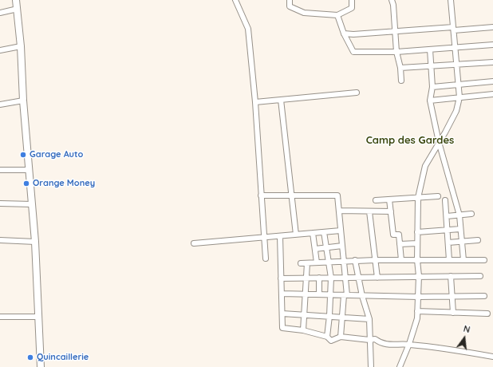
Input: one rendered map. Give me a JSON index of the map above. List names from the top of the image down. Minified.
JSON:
{"districts":["Camp des Gardes"],"places":["Garage Auto","Orange Money","Quincaillerie"],"north":"top"}
